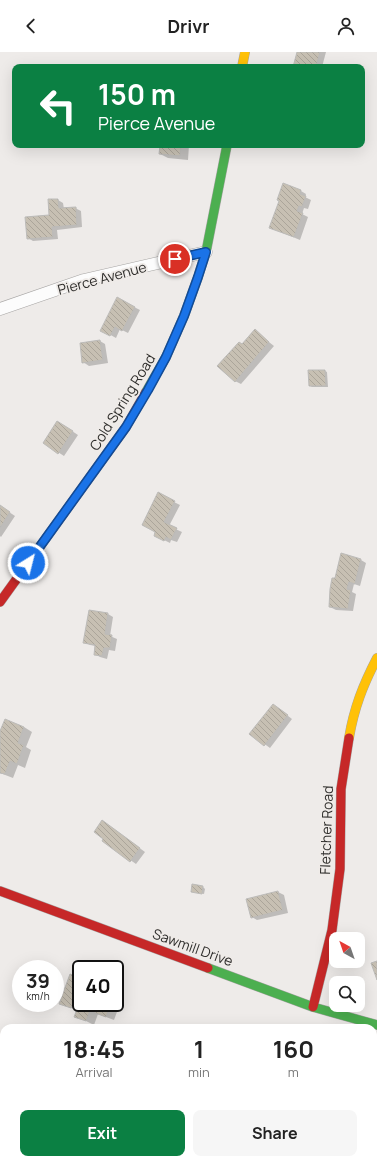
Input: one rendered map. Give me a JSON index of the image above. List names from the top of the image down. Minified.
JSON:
{"streets":{"street":["Pierce Avenue","Cold Spring Road","Fletcher Road","Sawmill Drive"]},"crossings":[["Pierce Avenue","Cold Spring Road"],["Fletcher Road","Sawmill Drive"]],"north":"top left","page":{"header":"Drivr","turn":["150 m","Pierce Avenue"],"speed":"39 km/h","limit":"40","eta":["18:45","Arrival","1","min","160","m"],"buttons":["Exit","Share"]}}
